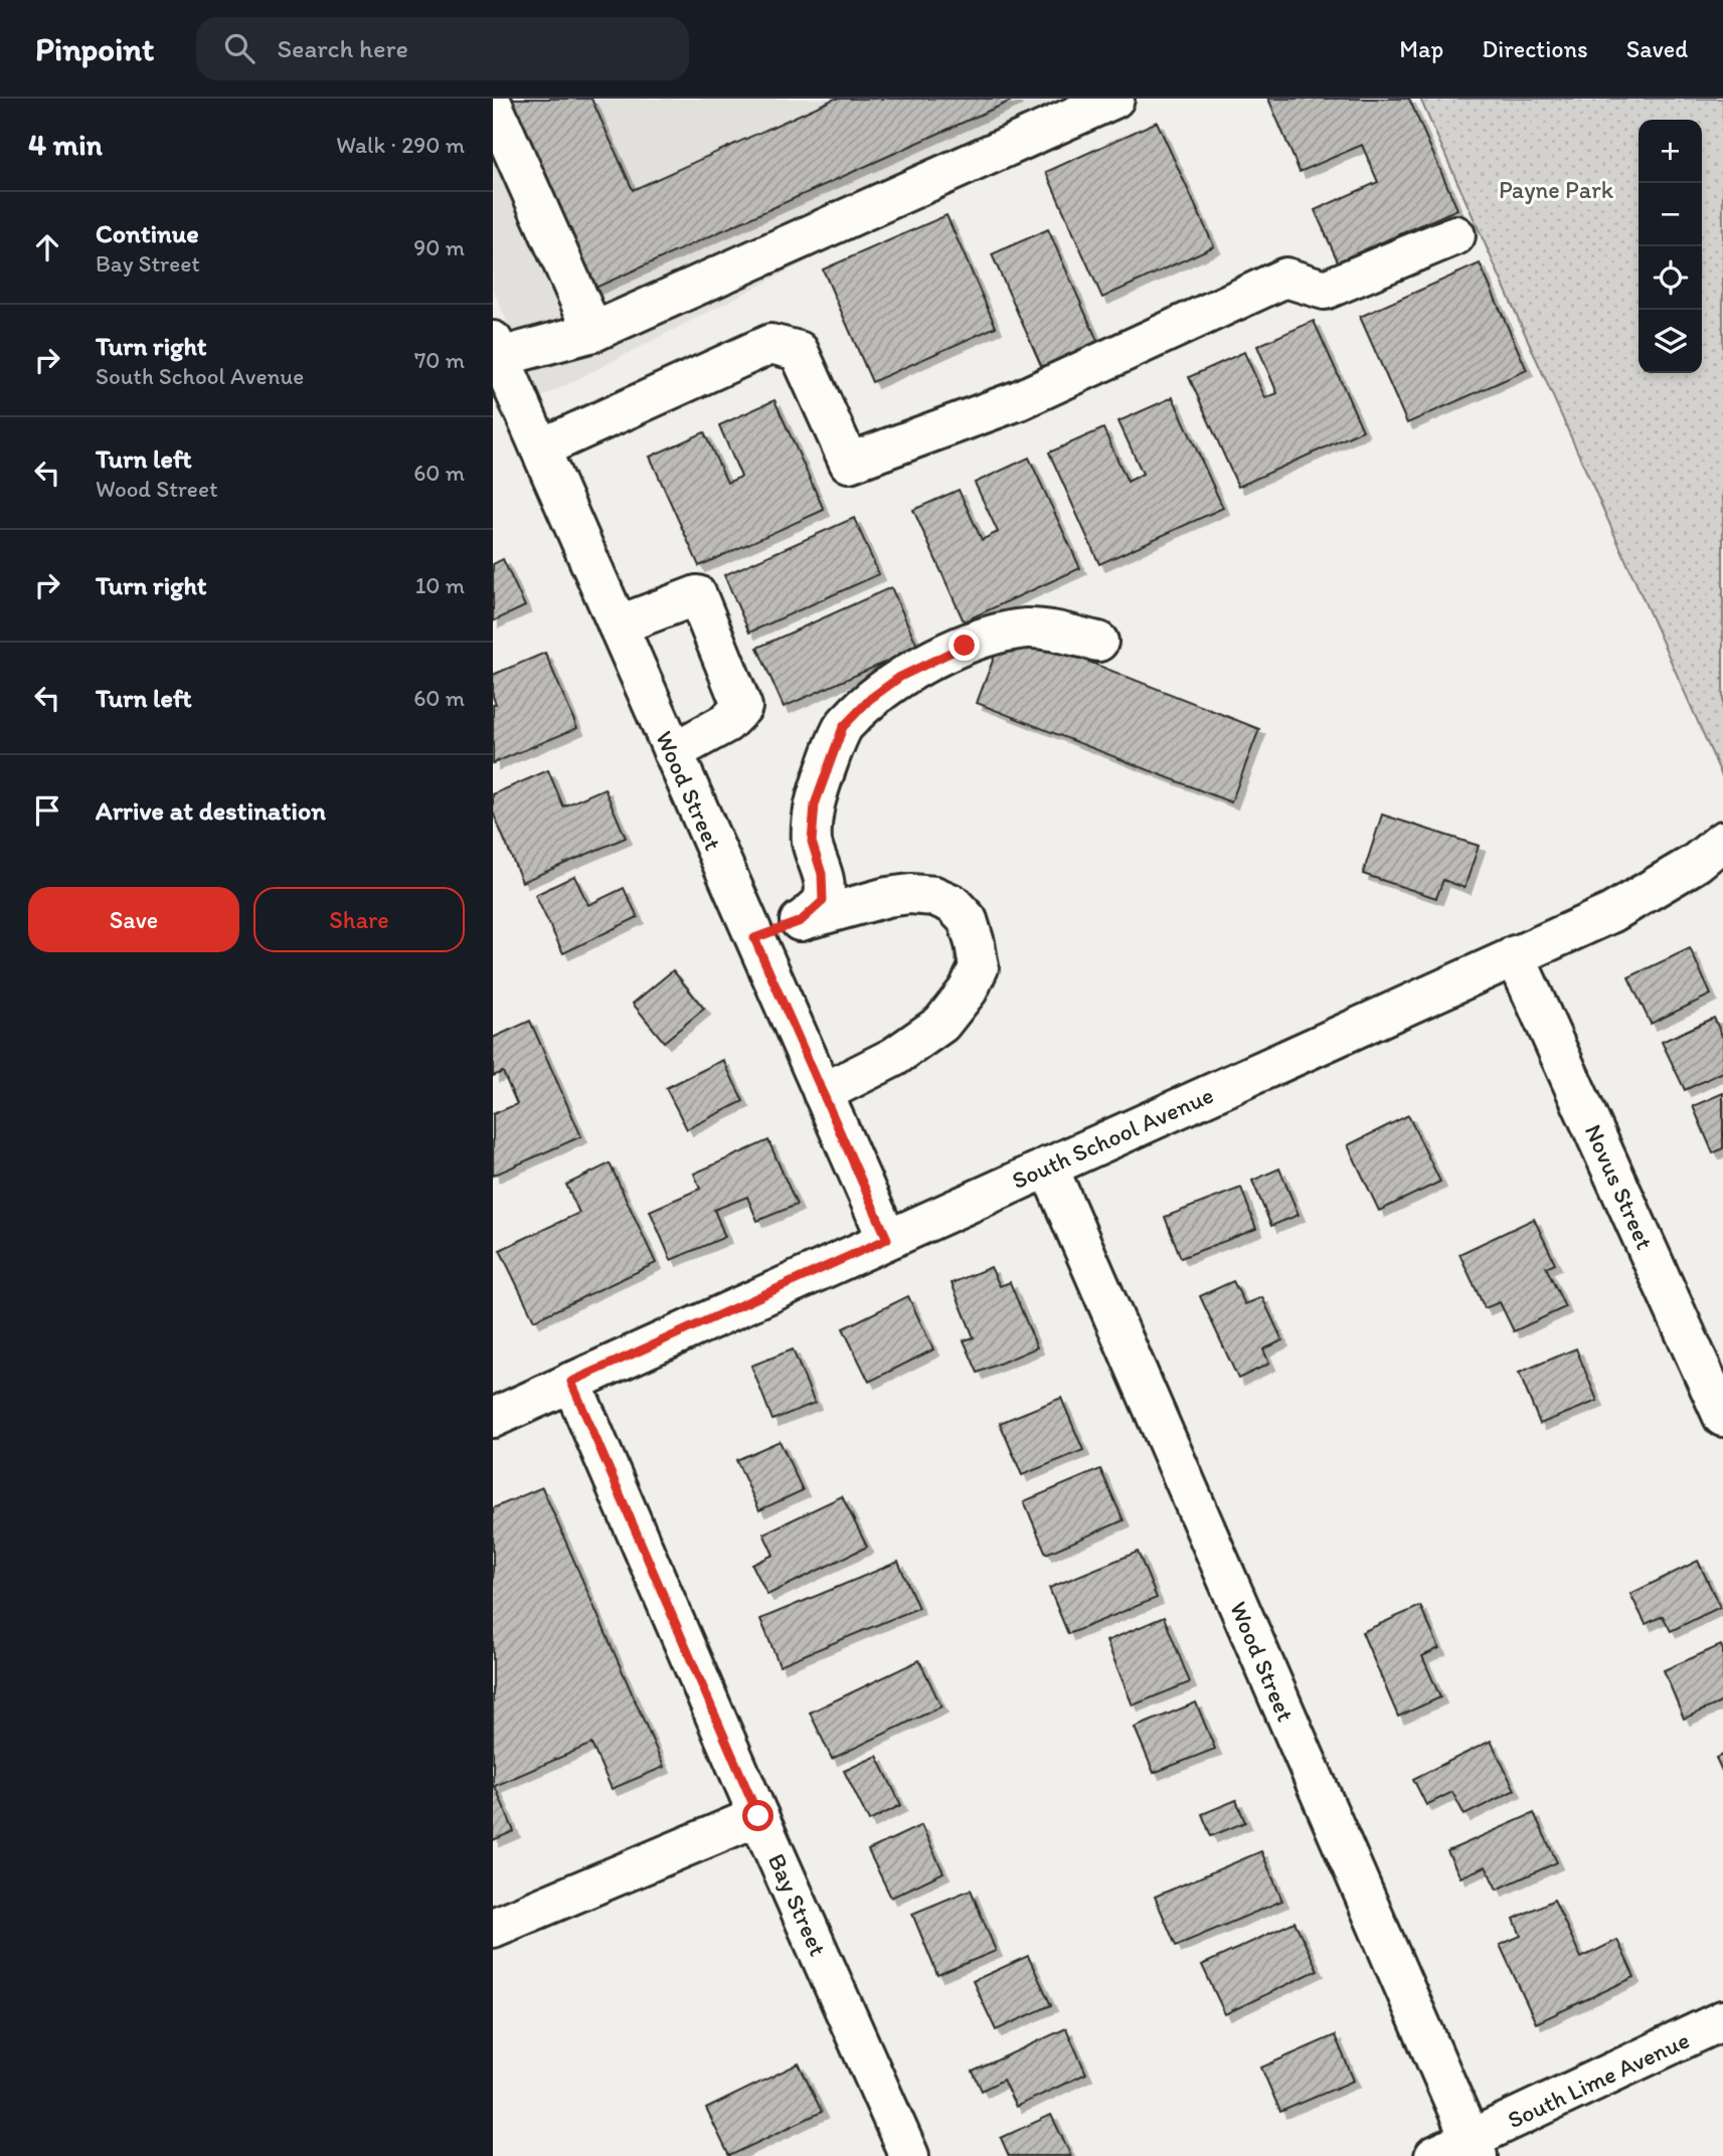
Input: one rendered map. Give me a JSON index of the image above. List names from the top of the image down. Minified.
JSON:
{"streets":{"street":["Wood Street","South School Avenue","Novus Street","Bay Street","South Lime Avenue"]},"crossings":[["Wood Street","South School Avenue"],["Wood Street","South Lime Avenue"],["South School Avenue","Novus Street"],["South School Avenue","Bay Street"]],"parks":["Payne Park"],"page":{"header":"Pinpoint","search":"Search here","nav":["Map","Directions","Saved"],"heading":["4 min","Walk · 290 m"],"map_buttons":["+","−"],"list":[["Continue","Bay Street","90 m"],["Turn right","South School Avenue","70 m"],["Turn left","Wood Street","60 m"],["Turn right","10 m"],["Turn left","60 m"],"Arrive at destination"],"buttons":["Save","Share"]}}
